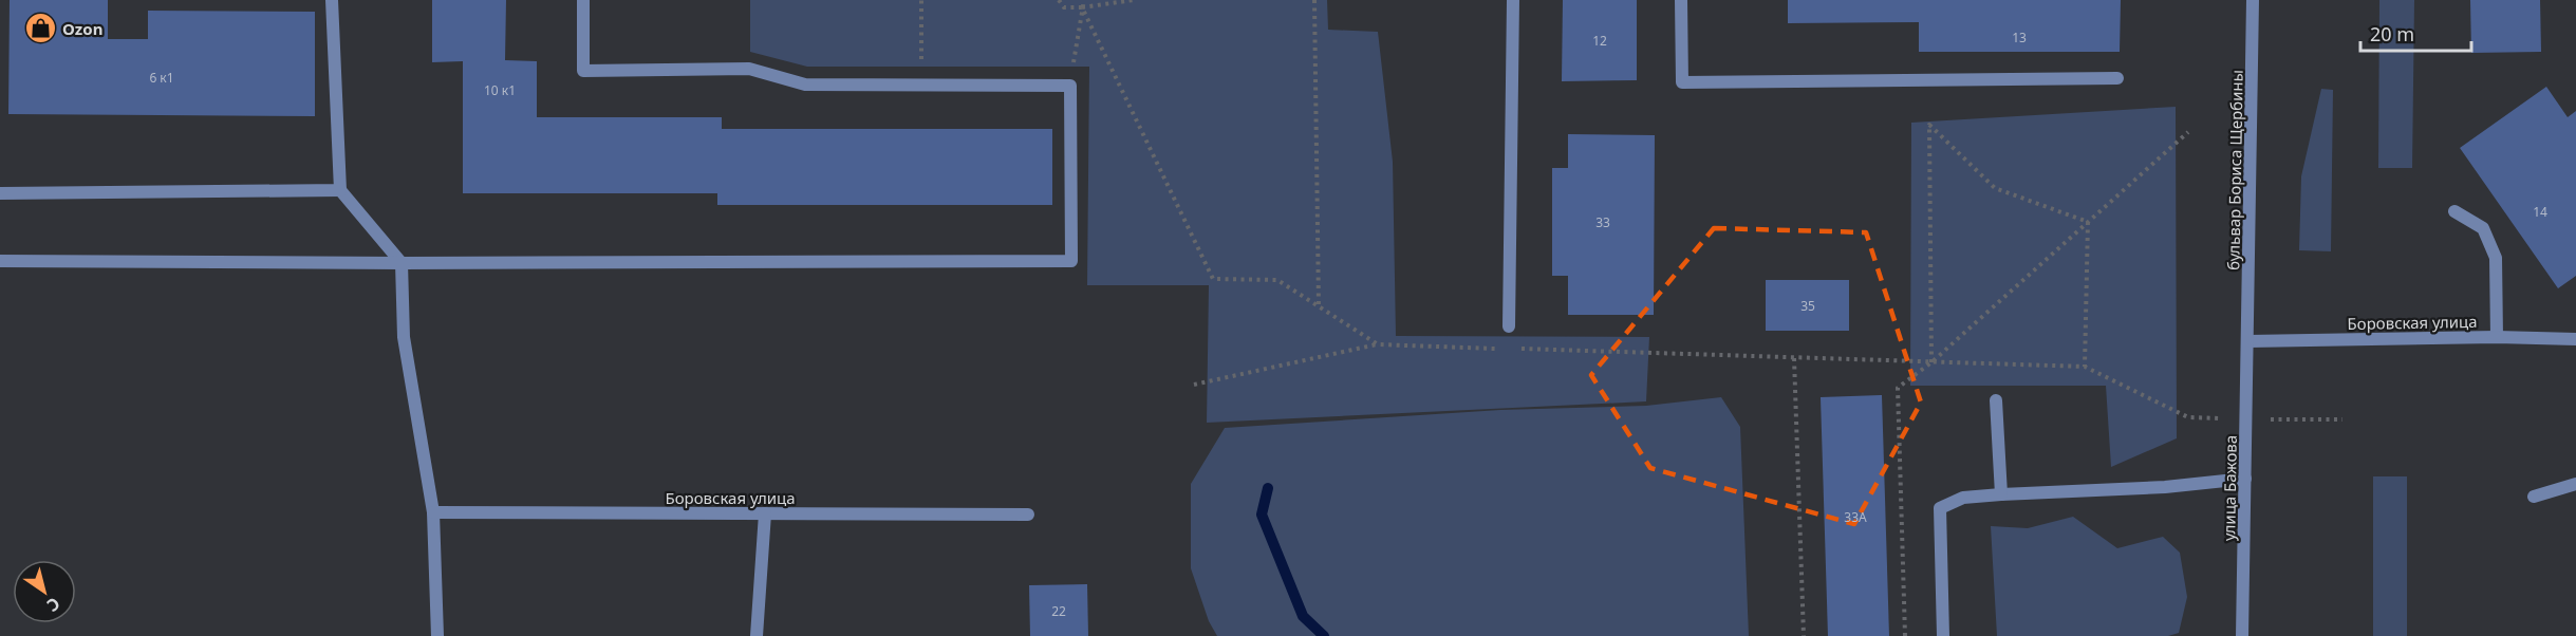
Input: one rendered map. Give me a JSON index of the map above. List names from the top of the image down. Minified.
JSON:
{"streets":{"street":["бульвар Бориса Щербины","Боровская улица","улица Бажова"]},"crossings":[["бульвар Бориса Щербины","Боровская улица"],["бульвар Бориса Щербины","улица Бажова"],["Боровская улица","улица Бажова"]],"places":{"shop":["Ozon"]},"house_numbers":["13","12","6 к1","10 к1","14","33","35","33А","22"],"scale_bar":"20 m","north":"bottom right"}
